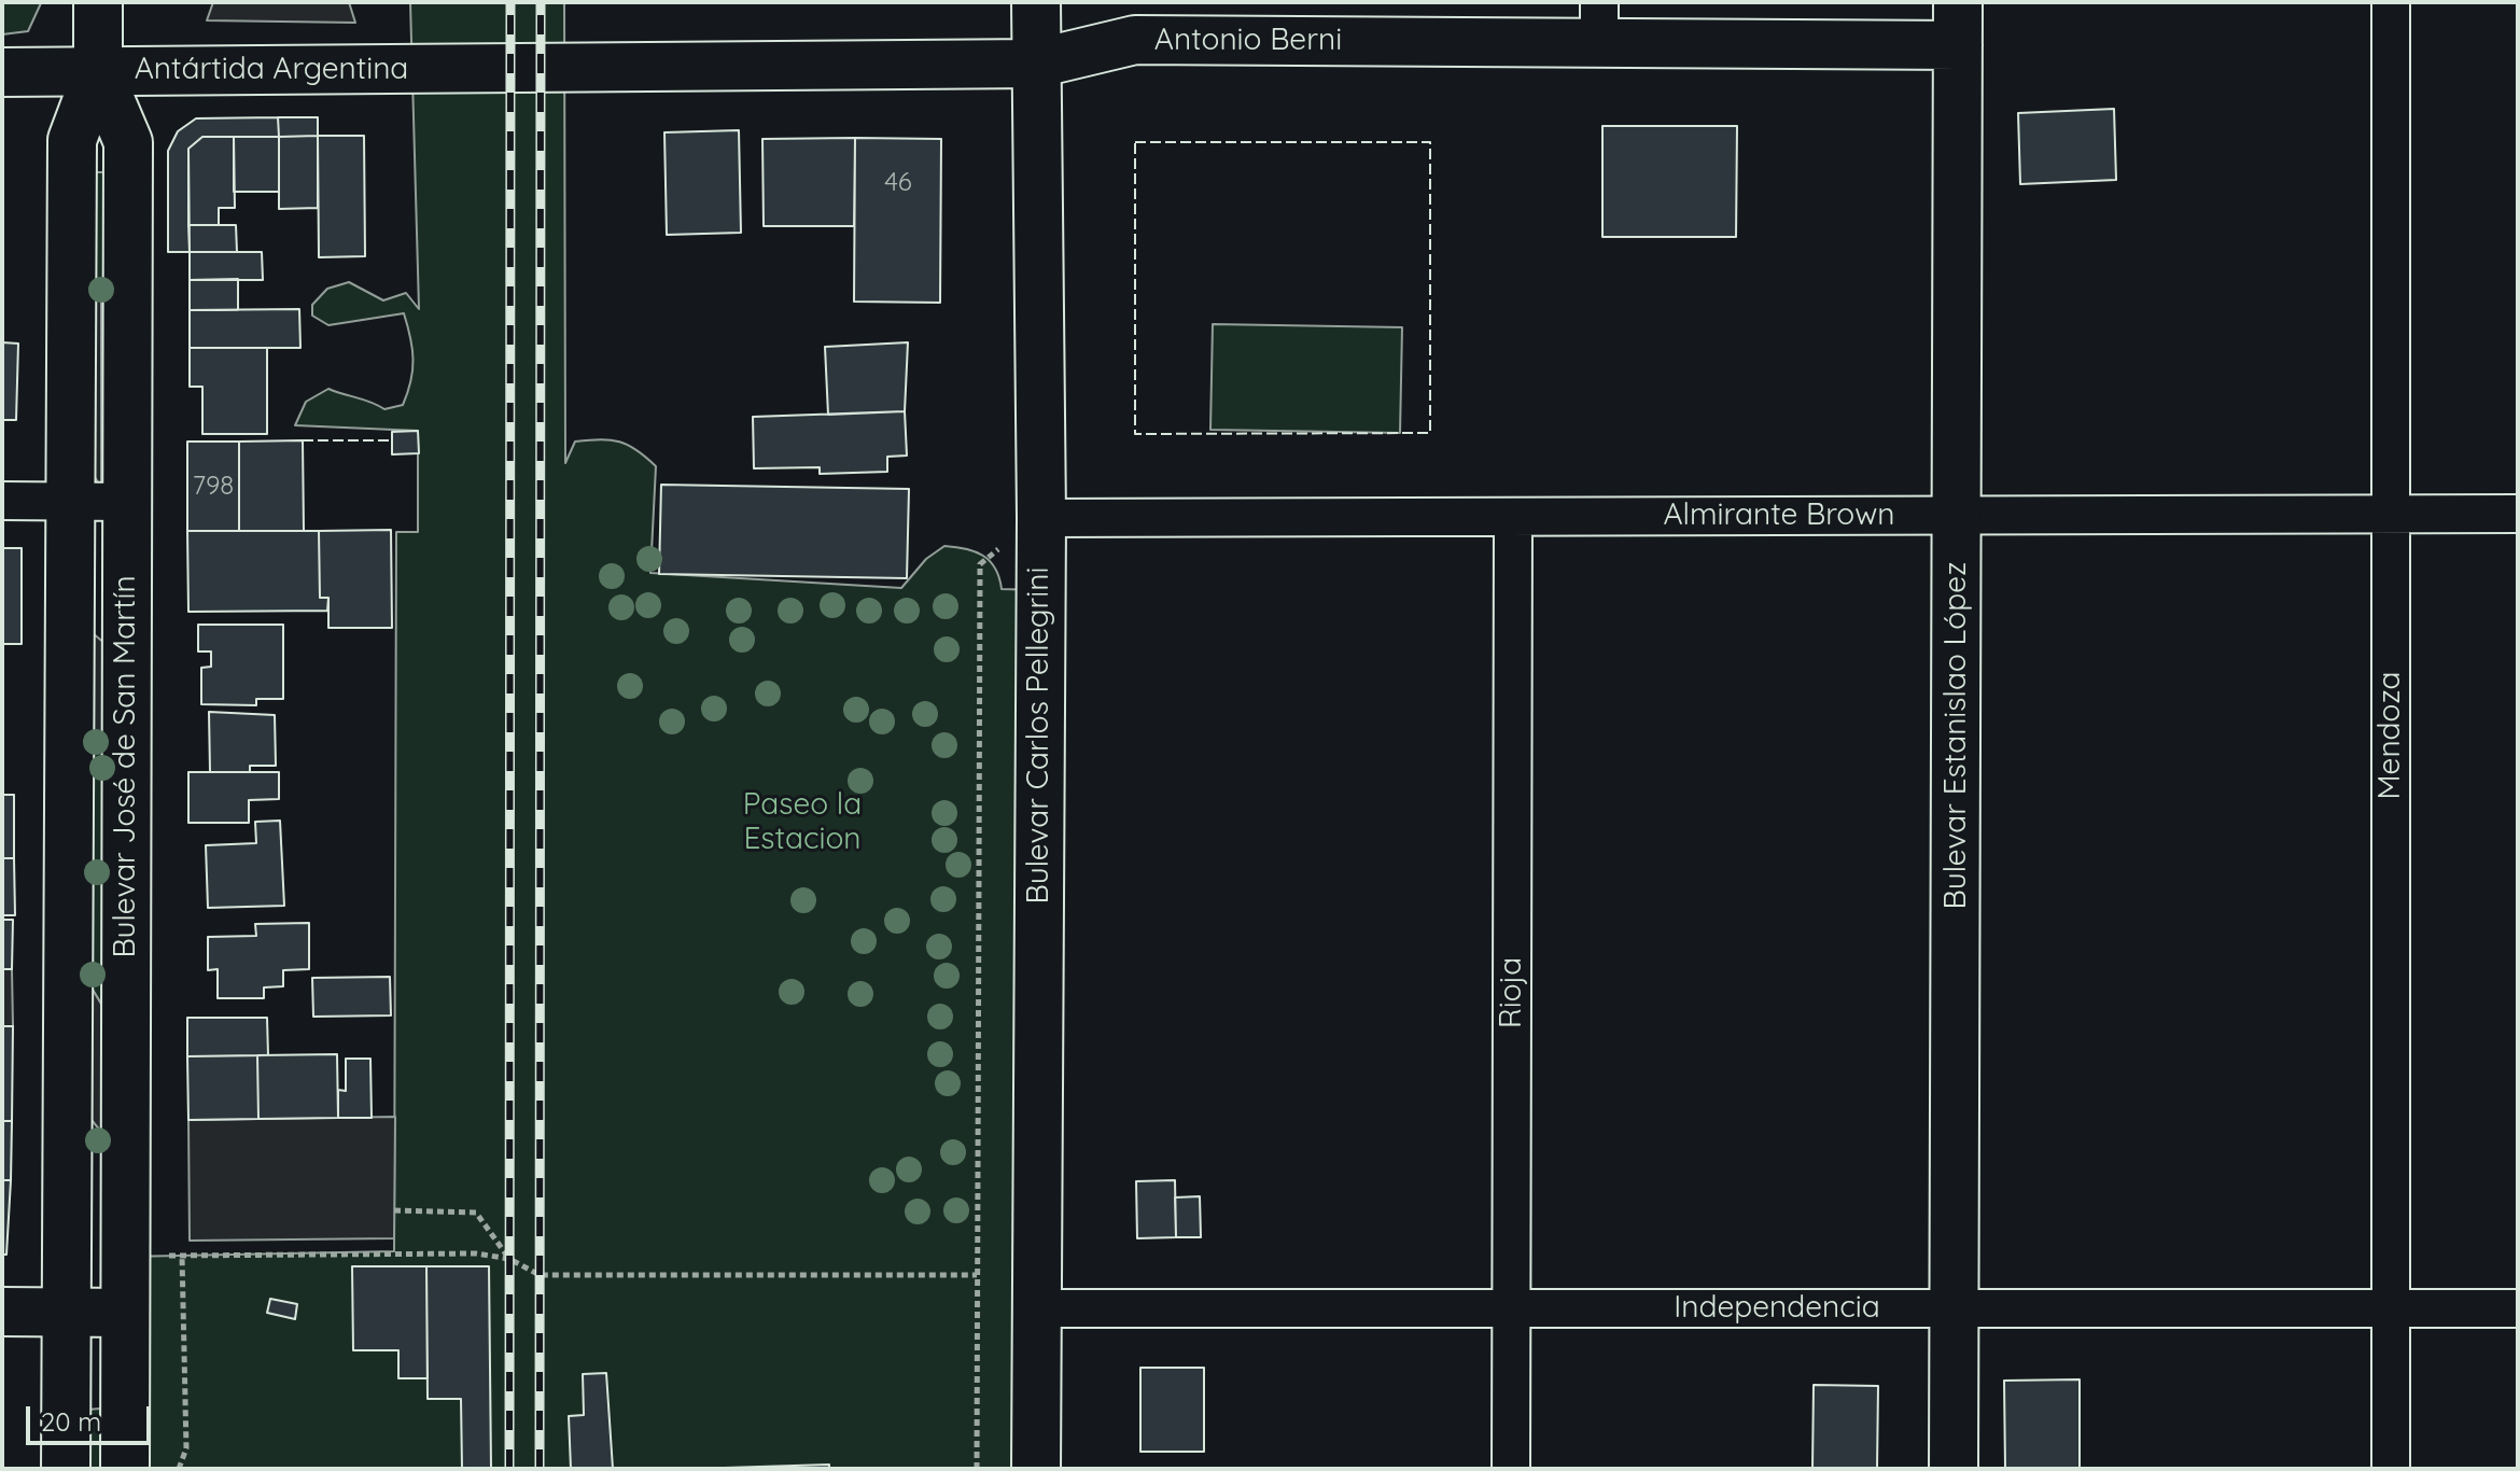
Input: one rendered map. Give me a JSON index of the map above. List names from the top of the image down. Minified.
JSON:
{"streets":{"main road":["Antonio Berni","Antártida Argentina","Bulevar Carlos Pellegrini","Bulevar Estanislao López","Bulevar José de San Martín"],"street":["Almirante Brown","Mendoza","Rioja","Independencia"]},"crossings":[["Antonio Berni","Antártida Argentina"],["Antonio Berni","Bulevar Carlos Pellegrini"],["Antonio Berni","Bulevar Estanislao López"],["Antártida Argentina","Bulevar José de San Martín"],["Almirante Brown","Bulevar Carlos Pellegrini"],["Almirante Brown","Bulevar Estanislao López"],["Almirante Brown","Mendoza"],["Almirante Brown","Rioja"],["Bulevar Carlos Pellegrini","Independencia"],["Bulevar Estanislao López","Independencia"],["Mendoza","Independencia"],["Rioja","Independencia"]],"parks":["Paseo la Estacion"],"house_numbers":["46","798"],"scale_bar":"20 m"}
